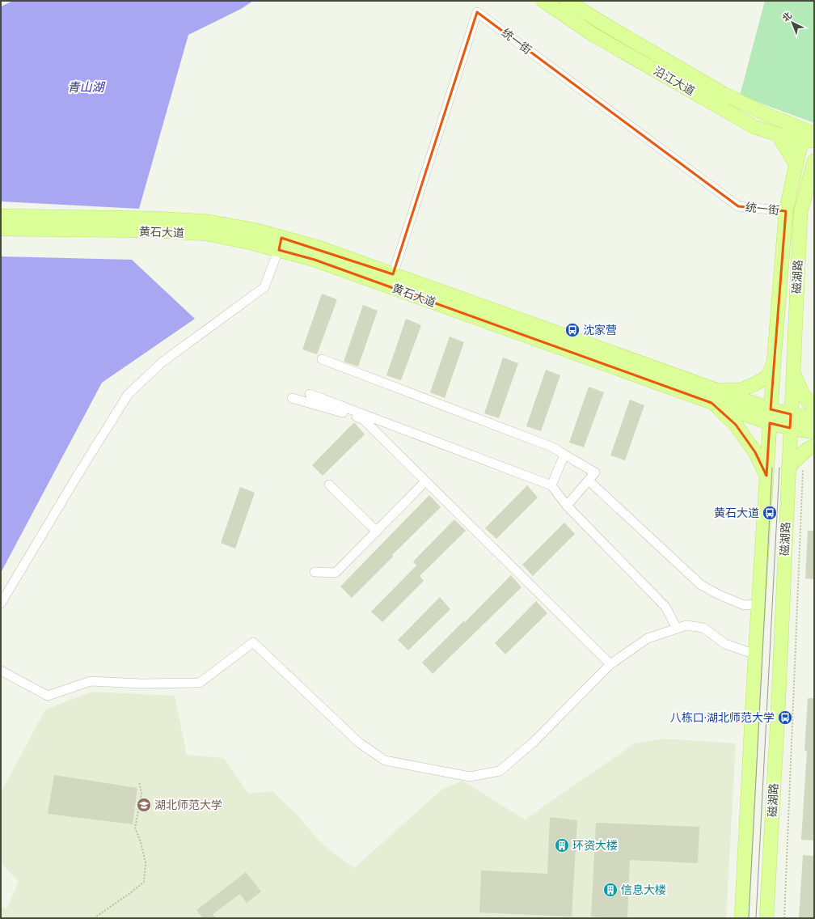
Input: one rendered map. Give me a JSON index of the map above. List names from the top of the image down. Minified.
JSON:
{"streets":{"main road":["沿江大道","黄石大道","磁湖路"],"street":["统一街"]},"crossings":[["统一街","黄石大道"],["统一街","磁湖路"],["沿江大道","磁湖路"],["黄石大道","磁湖路"]],"water":["青山湖"],"places":{"bus stop":["沈家营","黄石大道","八栋口·湖北师范大学"],"school or university":["湖北师范大学"],"building":["环资大楼","信息大楼"]},"north":"top left"}
